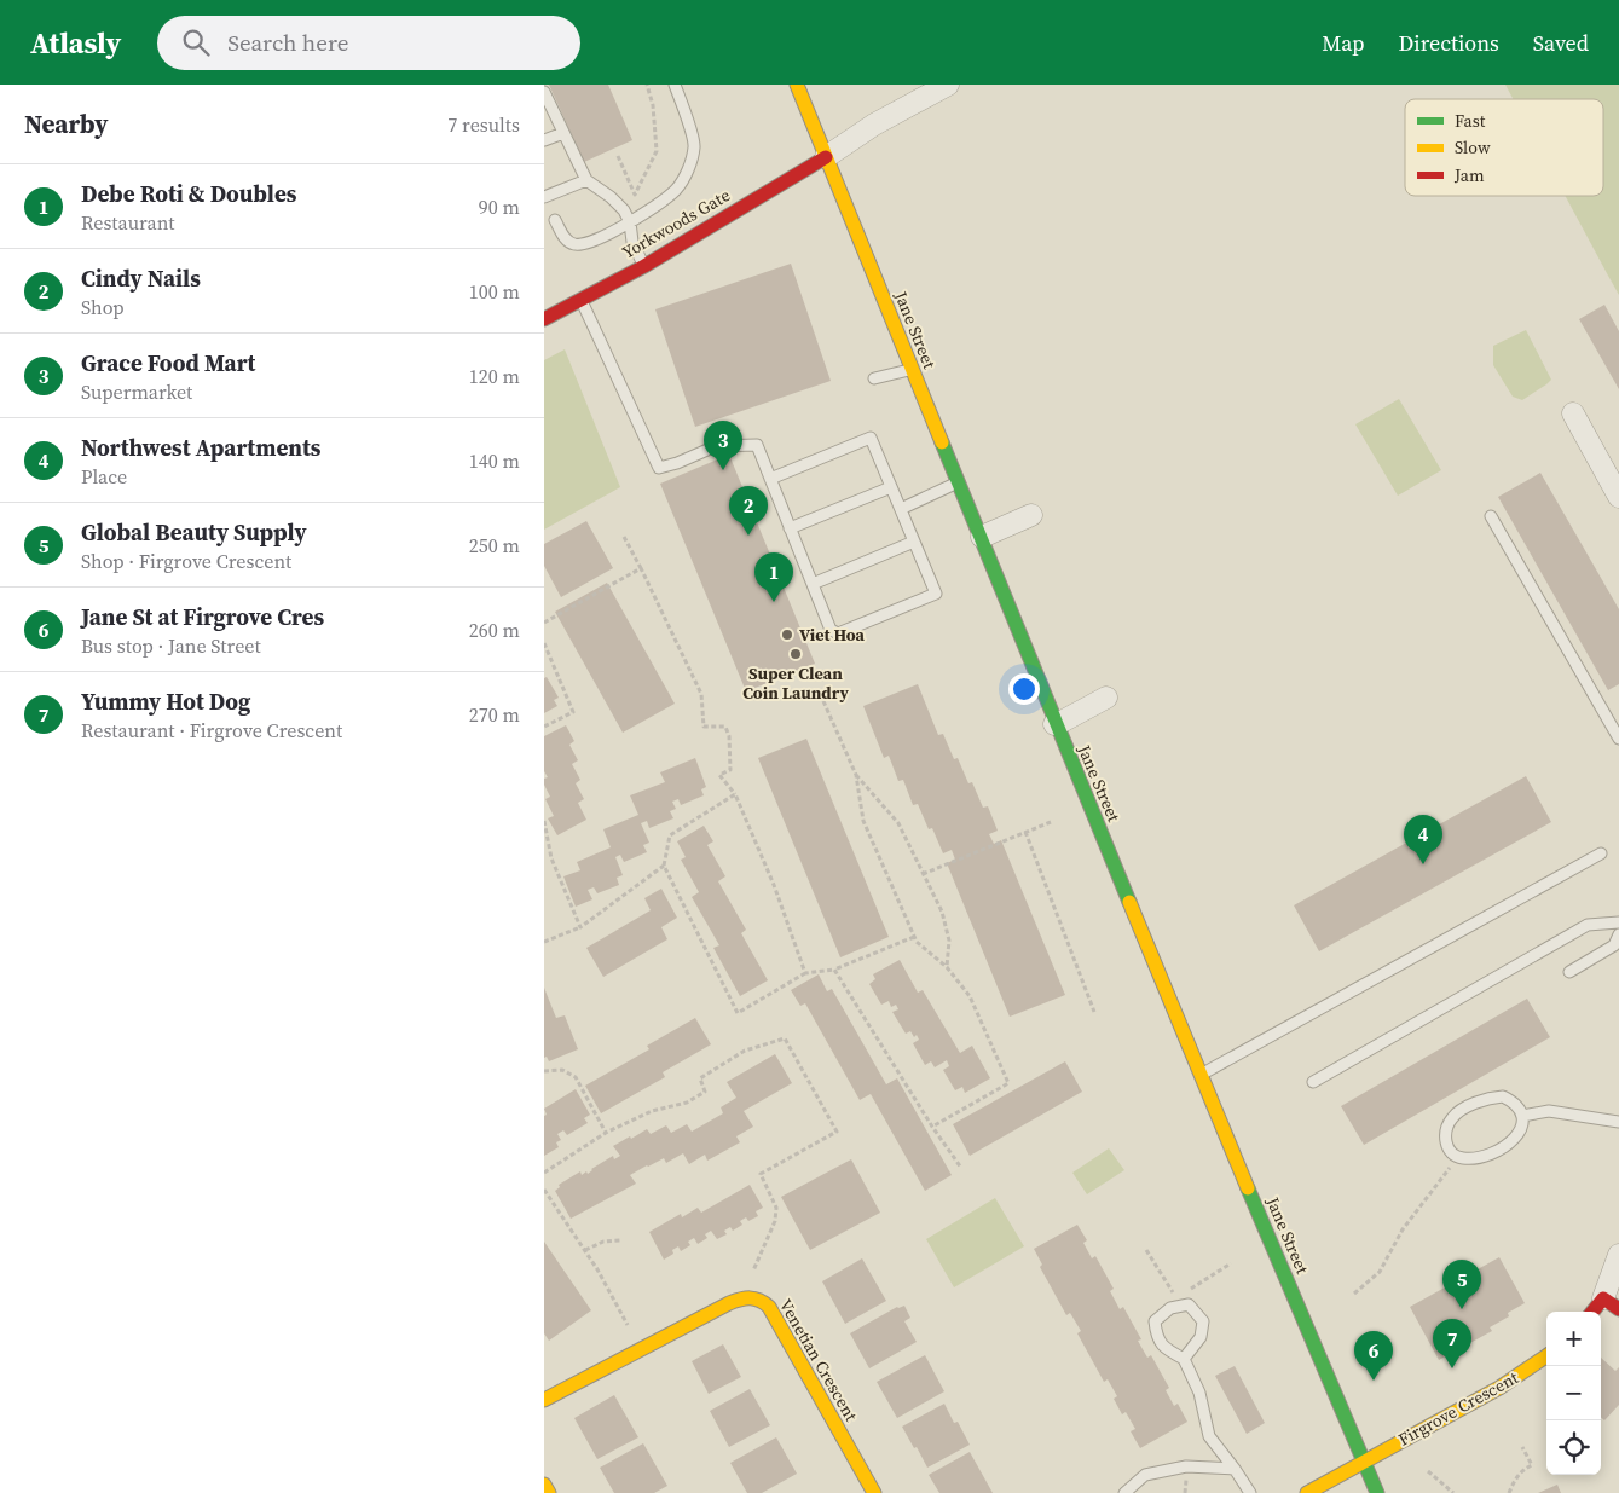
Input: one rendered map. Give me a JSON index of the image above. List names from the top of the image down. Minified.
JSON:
{"streets":{"main road":["Yorkwoods Gate","Jane Street","Venetian Crescent","Firgrove Crescent"]},"crossings":[["Yorkwoods Gate","Jane Street"],["Jane Street","Firgrove Crescent"]],"places":["Viet Hoa","Super Clean Coin Laundry"],"legend":["Fast","Slow","Jam"],"page":{"header":"Atlasly","search":"Search here","nav":["Map","Directions","Saved"],"heading":["Nearby","7 results"],"list":[{"mark":"1","name":"Debe Roti & Doubles","note":"Restaurant","value":"90 m"},{"mark":"2","name":"Cindy Nails","note":"Shop","value":"100 m"},{"mark":"3","name":"Grace Food Mart","note":"Supermarket","value":"120 m"},{"mark":"4","name":"Northwest Apartments","note":"Place","value":"140 m"},{"mark":"5","name":"Global Beauty Supply","note":"Shop · Firgrove Crescent","value":"250 m"},{"mark":"6","name":"Jane St at Firgrove Cres","note":"Bus stop · Jane Street","value":"260 m"},{"mark":"7","name":"Yummy Hot Dog","note":"Restaurant · Firgrove Crescent","value":"270 m"}],"pins":["3","2","1","4","5","7","6"],"map_buttons":["+","−"]}}
